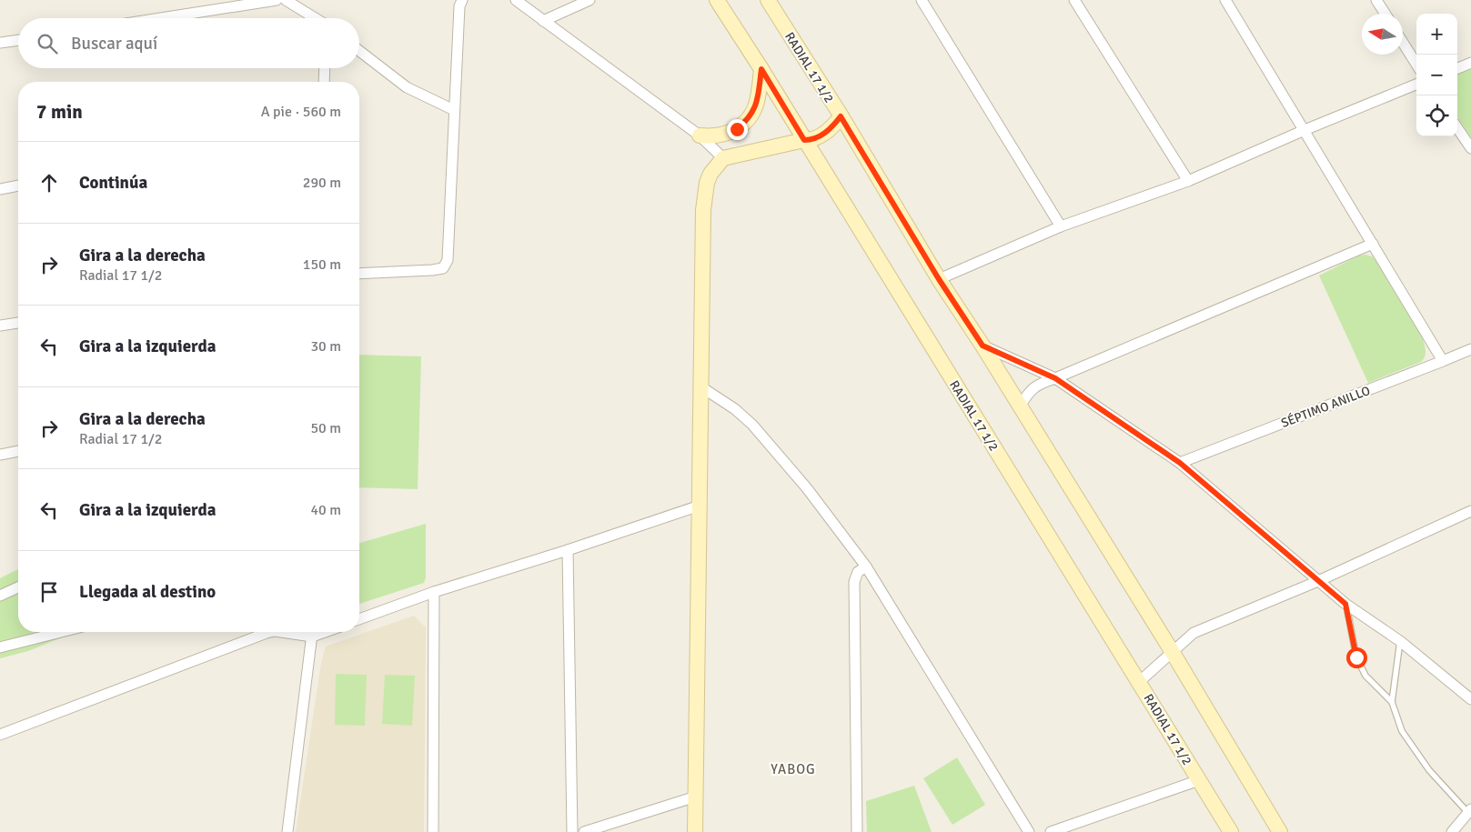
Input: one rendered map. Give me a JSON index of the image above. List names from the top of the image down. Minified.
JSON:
{"streets":{"street":["RADIAL 17 1/2","SÉPTIMO ANILLO"]},"districts":["YABOG"],"north":"left","page":{"map_buttons":["+","−"],"search":"Buscar aquí","heading":["7 min","A pie · 560 m"],"list":[["Continúa","290 m"],["Gira a la derecha","Radial 17 1/2","150 m"],["Gira a la izquierda","30 m"],["Gira a la derecha","Radial 17 1/2","50 m"],["Gira a la izquierda","40 m"],"Llegada al destino"]}}
